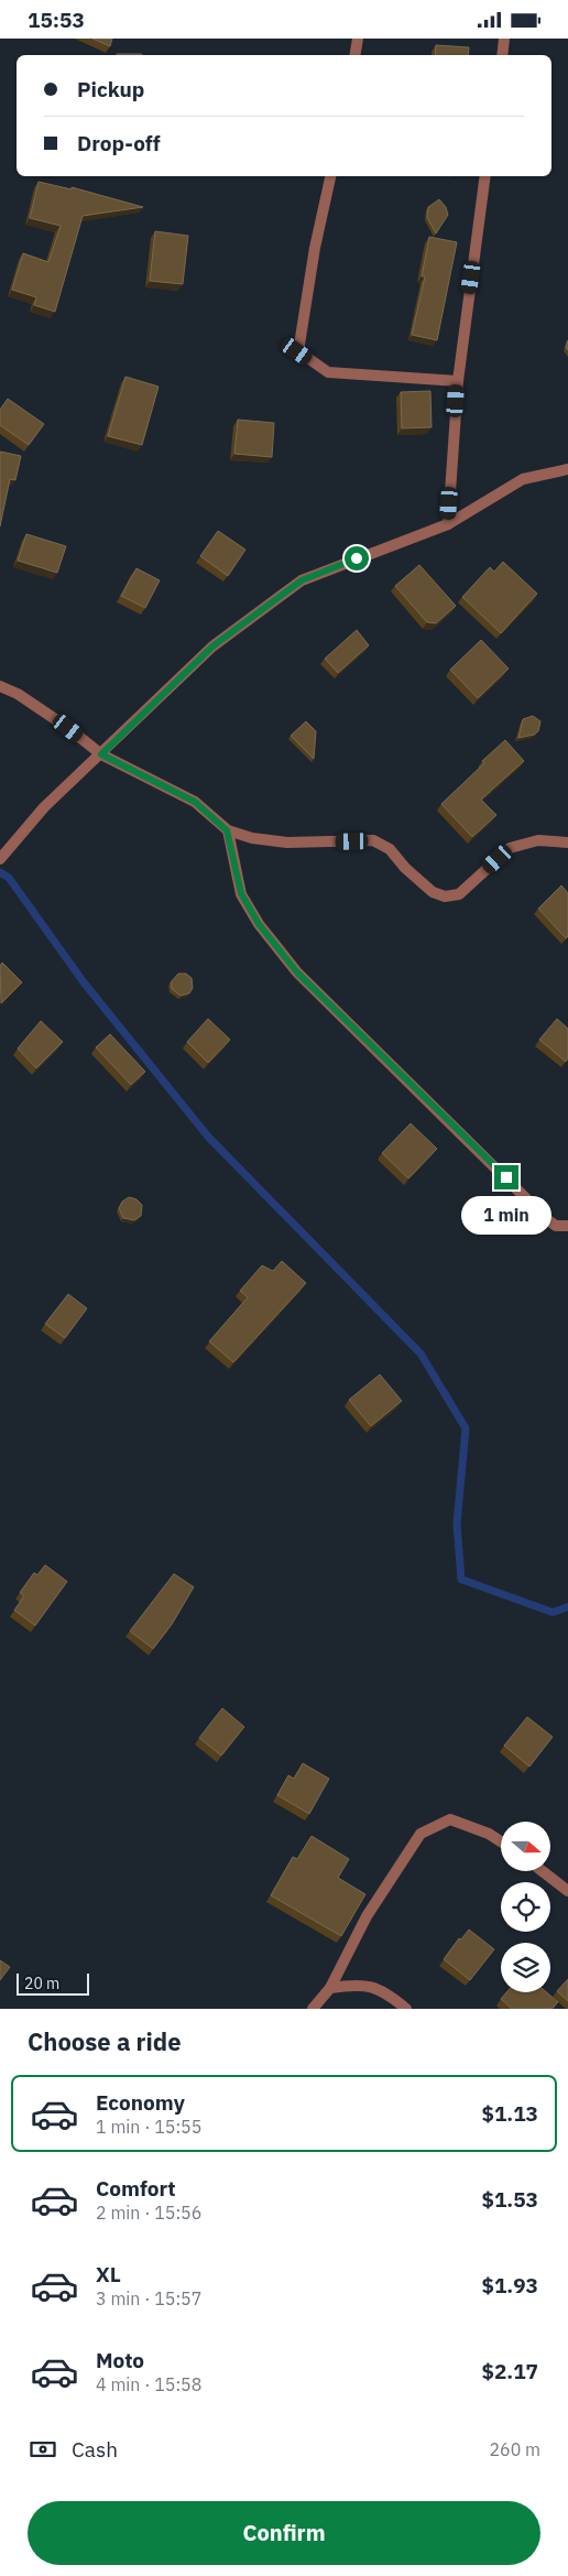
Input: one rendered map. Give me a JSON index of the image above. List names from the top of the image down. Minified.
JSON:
{"scale_bar":"20 m","north":"right","page":{"status":"15:53","banner":["Pickup","Drop-off"],"bubble":"1 min","scale":"20 m","heading":"Choose a ride","list":[{"name":"Economy","note":"1 min · 15:55","value":"$1.13"},{"name":"Comfort","note":"2 min · 15:56","value":"$1.53"},{"name":"XL","note":"3 min · 15:57","value":"$1.93"},{"name":"Moto","note":"4 min · 15:58","value":"$2.17"}],"pay":["Cash","260 m"],"buttons":"Confirm"}}
